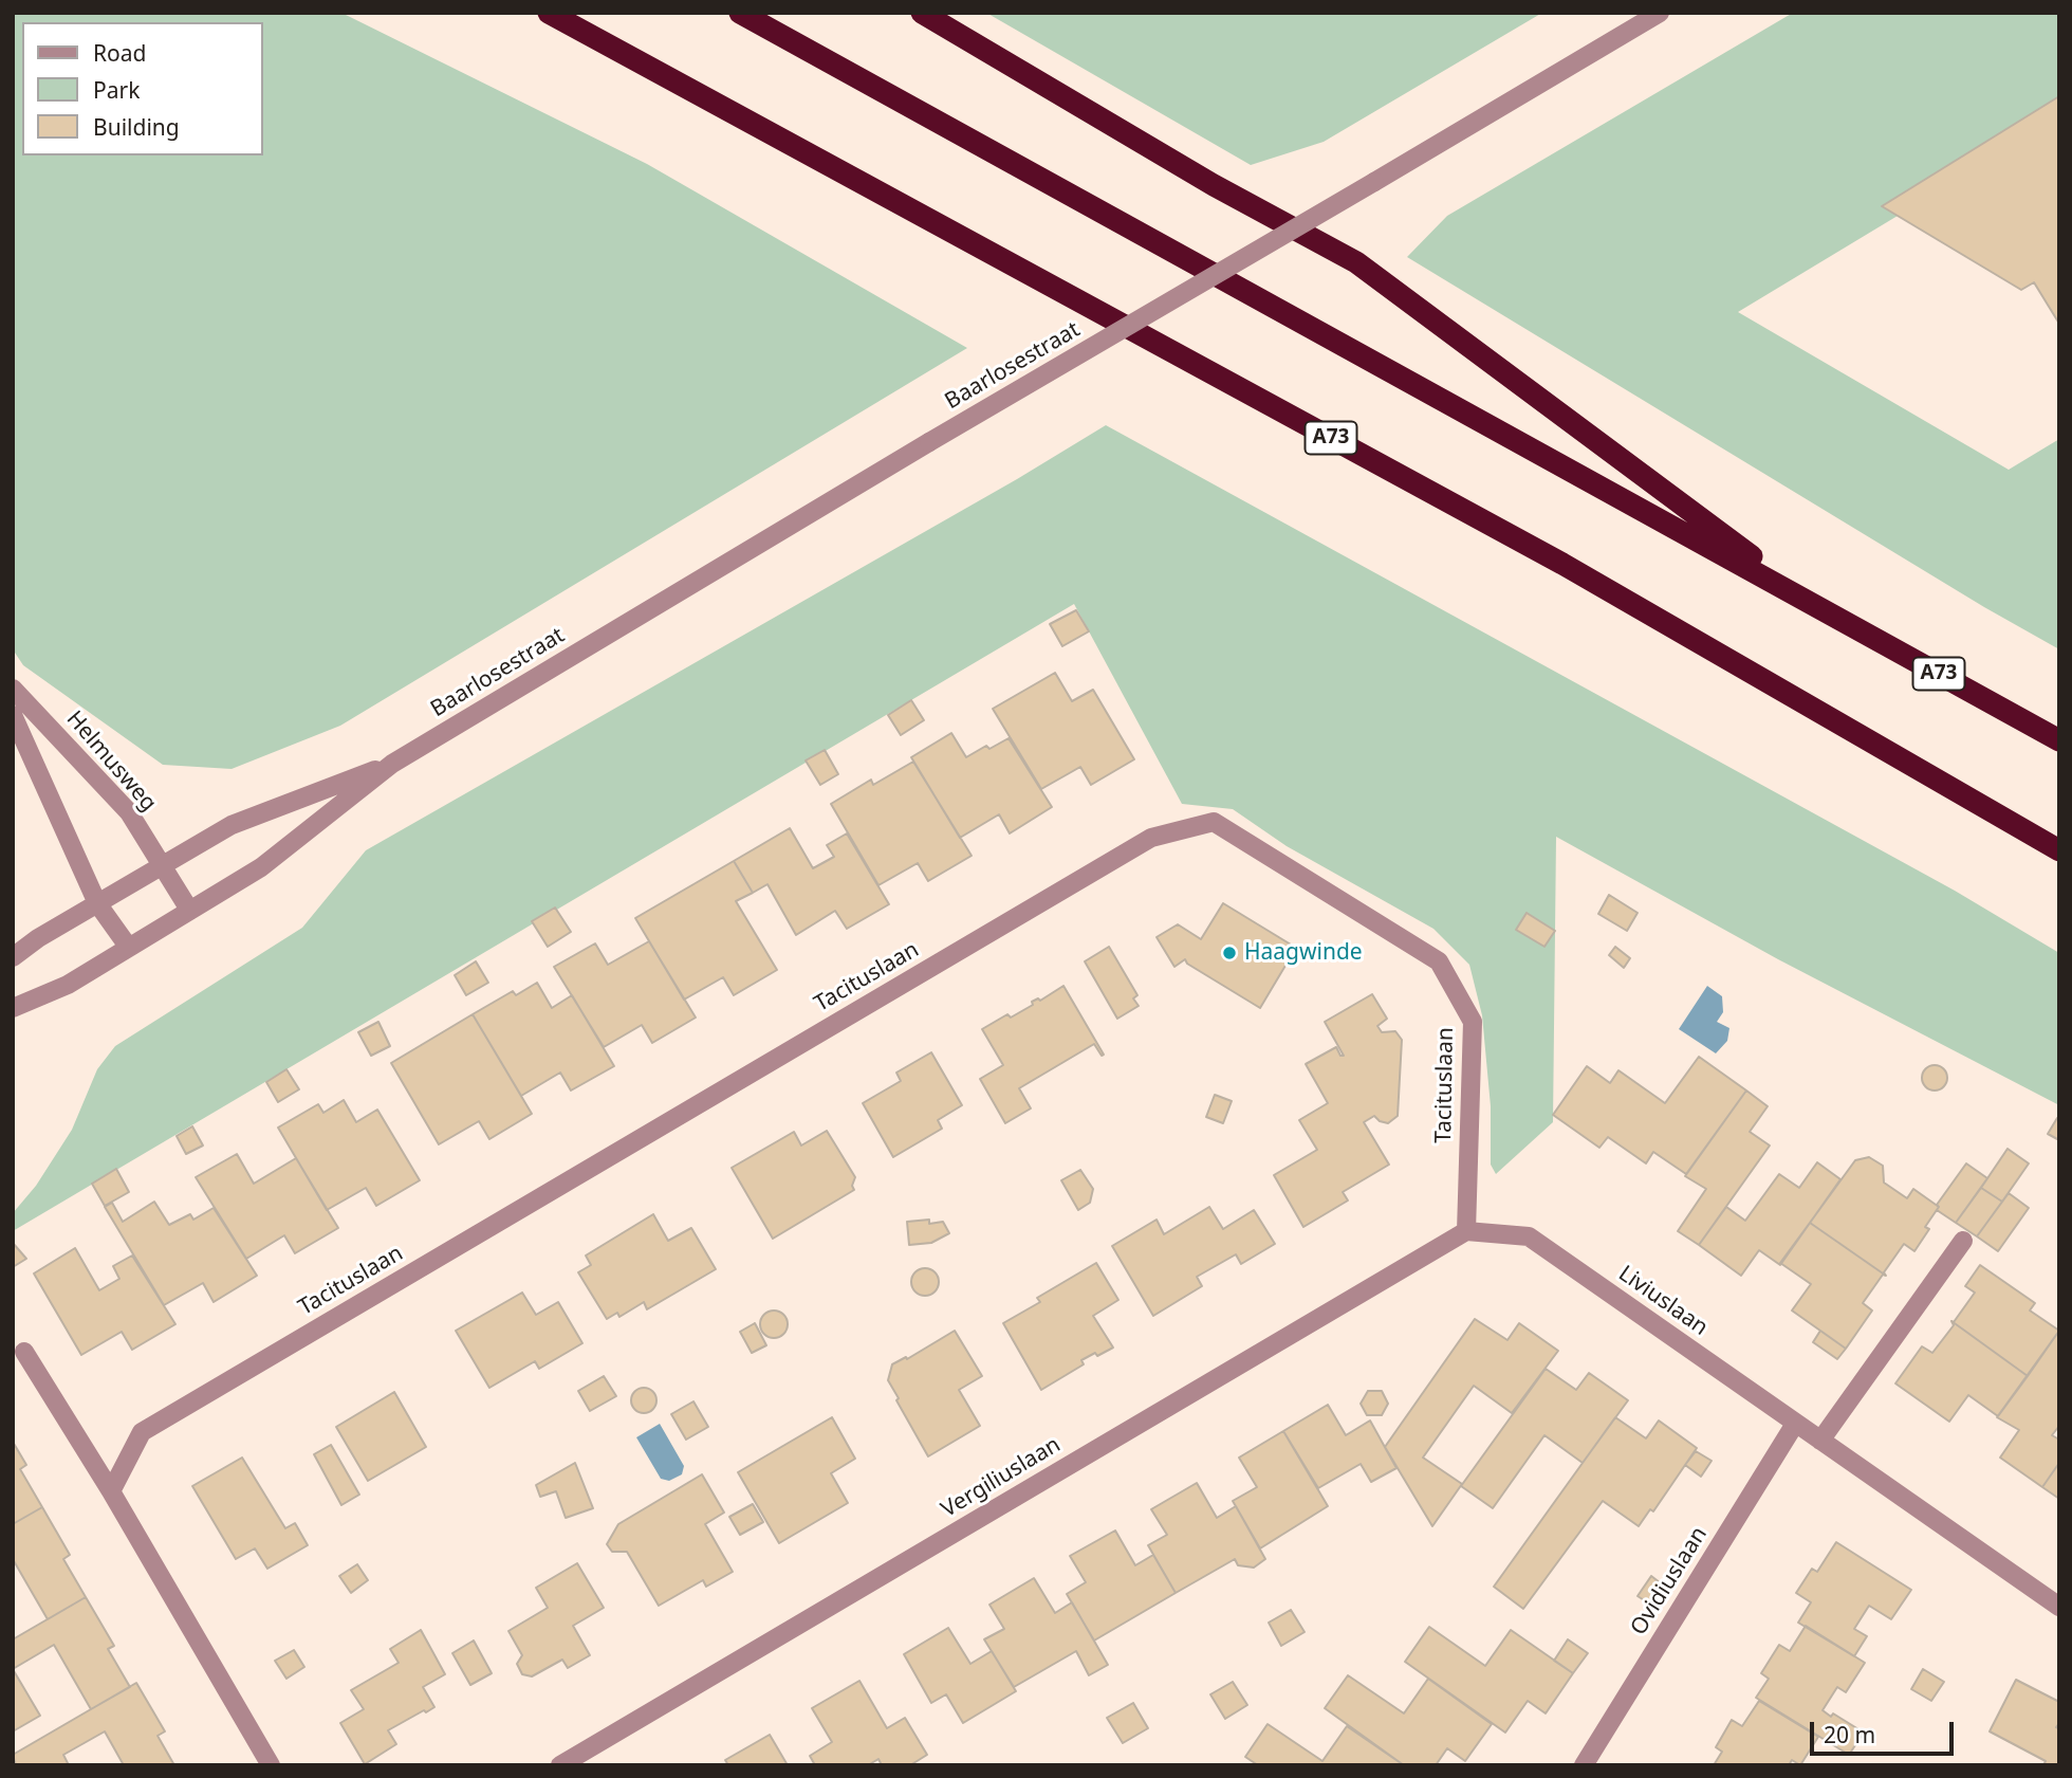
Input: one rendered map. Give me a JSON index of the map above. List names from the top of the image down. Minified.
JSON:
{"streets":{"highway":["A73"],"street":["Baarlosestraat","Helmusweg","Tacituslaan","Liviuslaan","Vergiliuslaan","Ovidiuslaan"]},"crossings":[["Baarlosestraat","Helmusweg"],["Tacituslaan","Liviuslaan"],["Tacituslaan","Vergiliuslaan"],["Liviuslaan","Vergiliuslaan"],["Liviuslaan","Ovidiuslaan"]],"places":["Haagwinde"],"legend":["Road","Park","Building"],"scale_bar":"20 m"}
